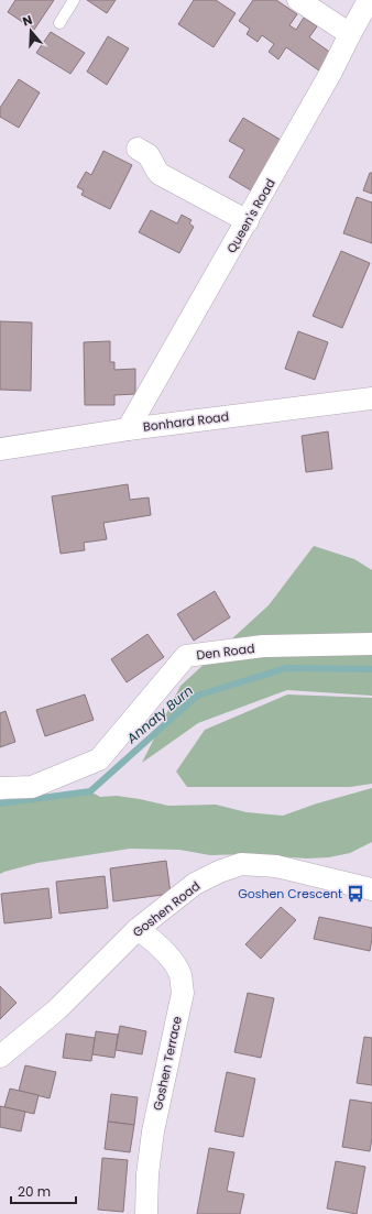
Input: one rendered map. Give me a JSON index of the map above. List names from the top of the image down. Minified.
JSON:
{"streets":{"street":["Queen's Road","Bonhard Road","Den Road","Goshen Road","Goshen Terrace"]},"crossings":[["Queen's Road","Bonhard Road"],["Goshen Road","Goshen Terrace"]],"water":["Annaty Burn"],"places":{"bus stop":["Goshen Crescent"]},"scale_bar":"20 m","north":"top"}
